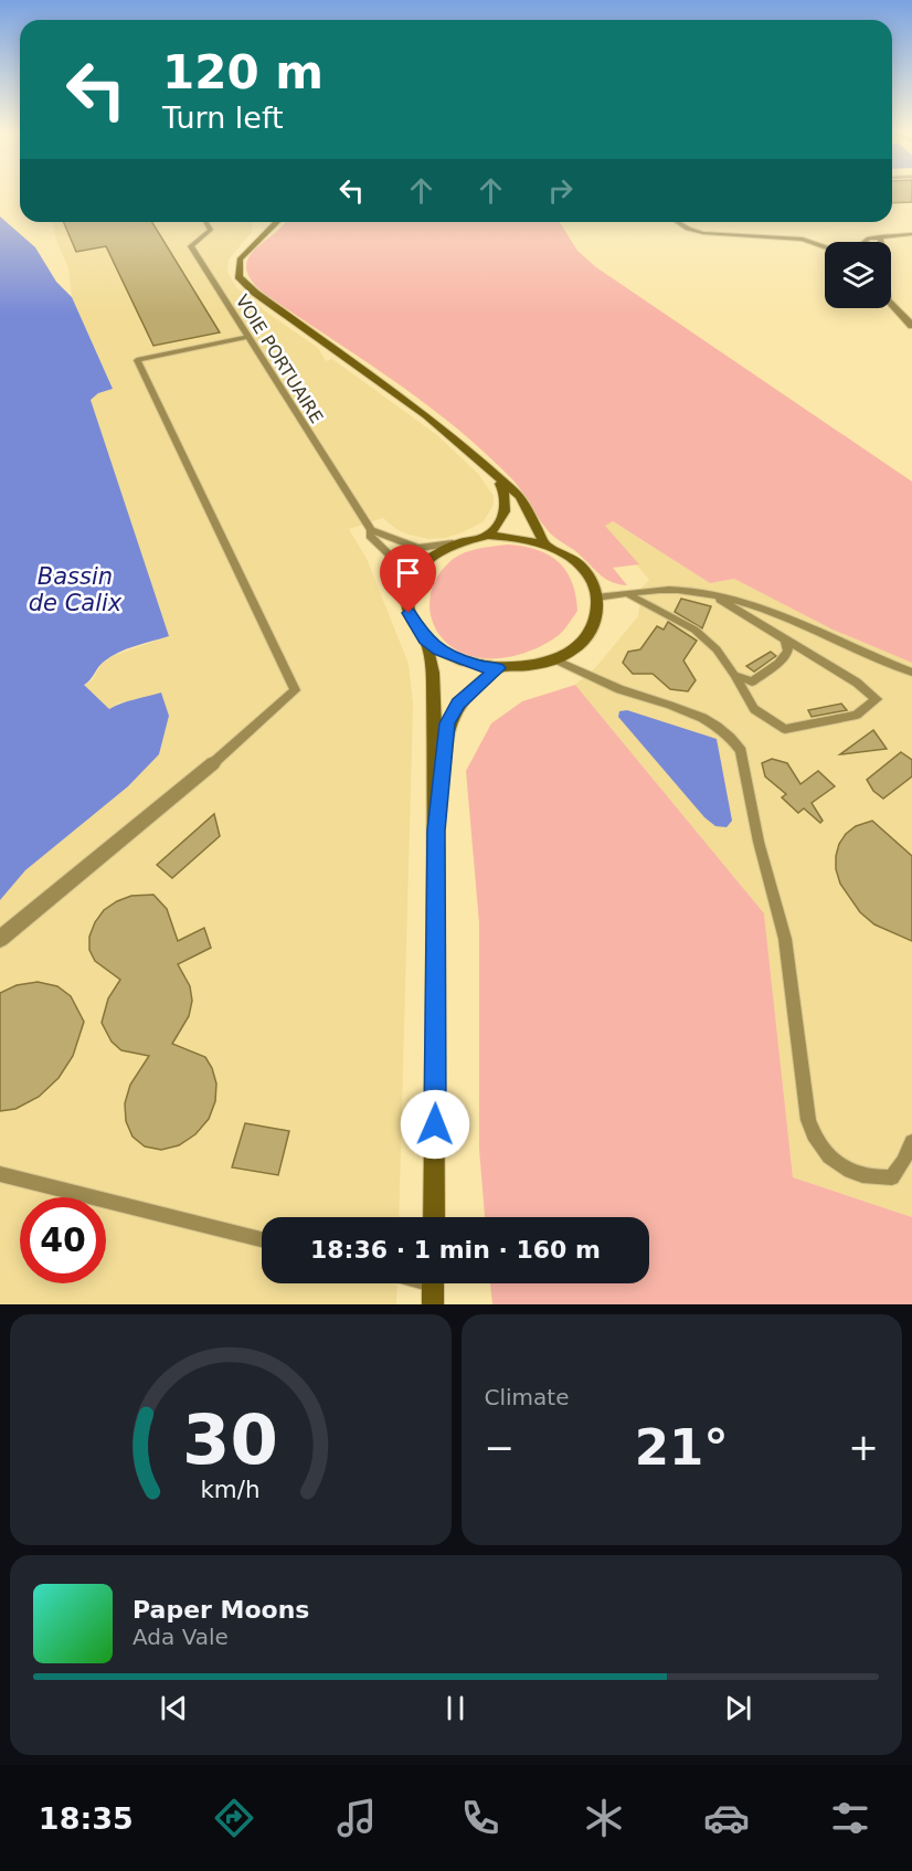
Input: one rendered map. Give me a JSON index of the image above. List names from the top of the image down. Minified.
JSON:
{"streets":{"lane":["VOIE PORTUAIRE"]},"water":["Bassin de Calix"],"page":{"turn":["120 m","Turn left"],"limit":"40","trip":"18:36 · 1 min · 160 m","tile":"Climate","heat":["−","21°","+"],"song":["Paper Moons","Ada Vale"],"tabs":"18:35","gauge":["30","km/h"]}}
